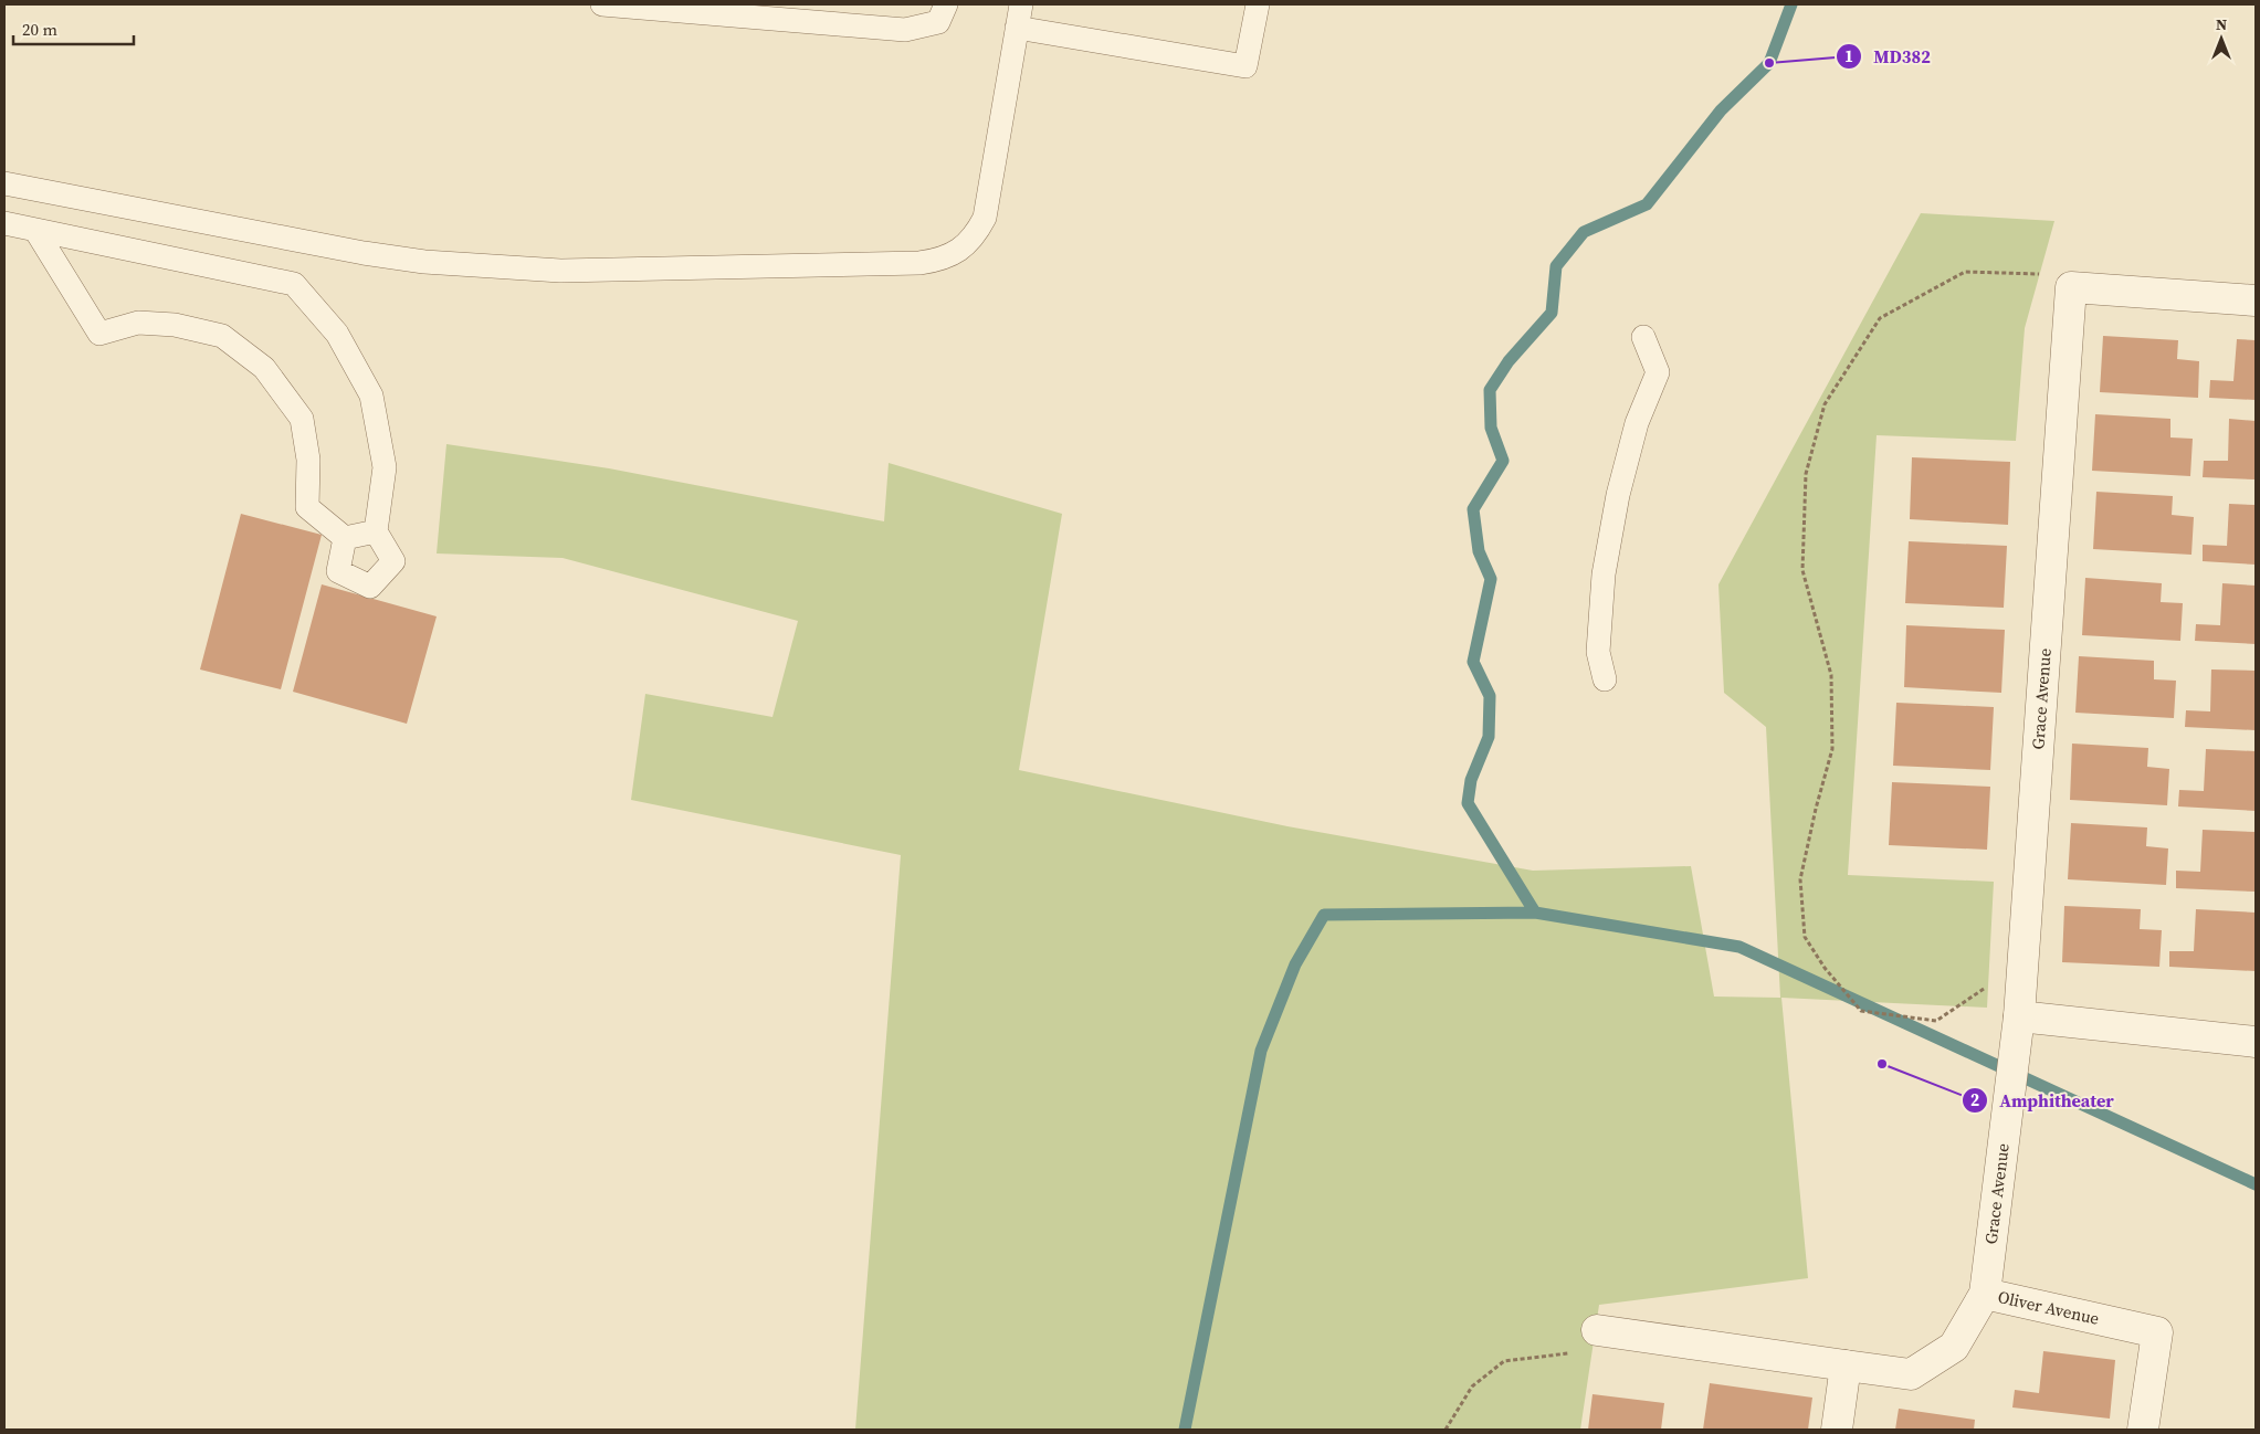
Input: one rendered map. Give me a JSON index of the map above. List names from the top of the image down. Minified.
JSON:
{"streets":{"street":["Grace Avenue","Oliver Avenue"]},"crossings":[["Grace Avenue","Oliver Avenue"]],"places":["MD382","Amphitheater"],"scale_bar":"20 m","north":"top"}
